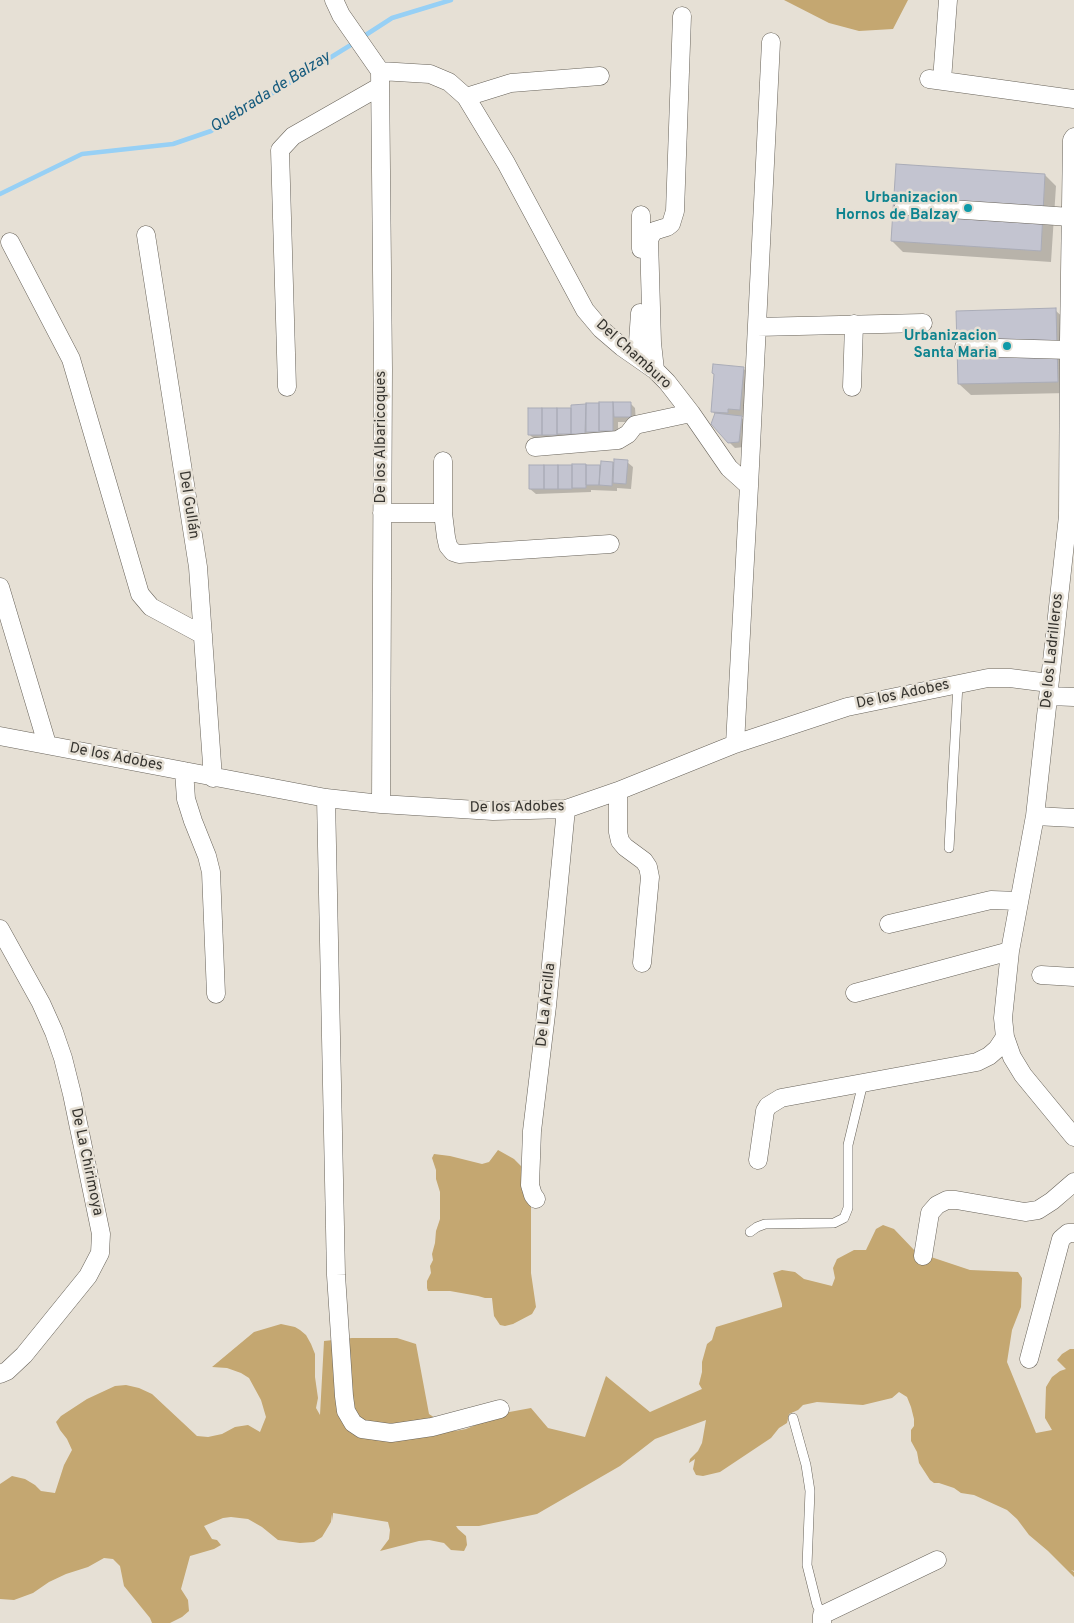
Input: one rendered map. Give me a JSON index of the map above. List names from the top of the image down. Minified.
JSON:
{"streets":{"street":["Del Chamburo","De los Albaricoques","Del Gullán","De los Ladrilleros","De los Adobes","De La Arcilla","De La Chirimoya"]},"crossings":[["Del Chamburo","De los Albaricoques"],["De los Albaricoques","De los Adobes"],["Del Gullán","De los Adobes"],["De los Ladrilleros","De los Adobes"],["De los Adobes","De La Arcilla"]],"water":["Quebrada de Balzay"],"places":["Urbanizacion Hornos de Balzay","Urbanizacion Santa Maria"]}
